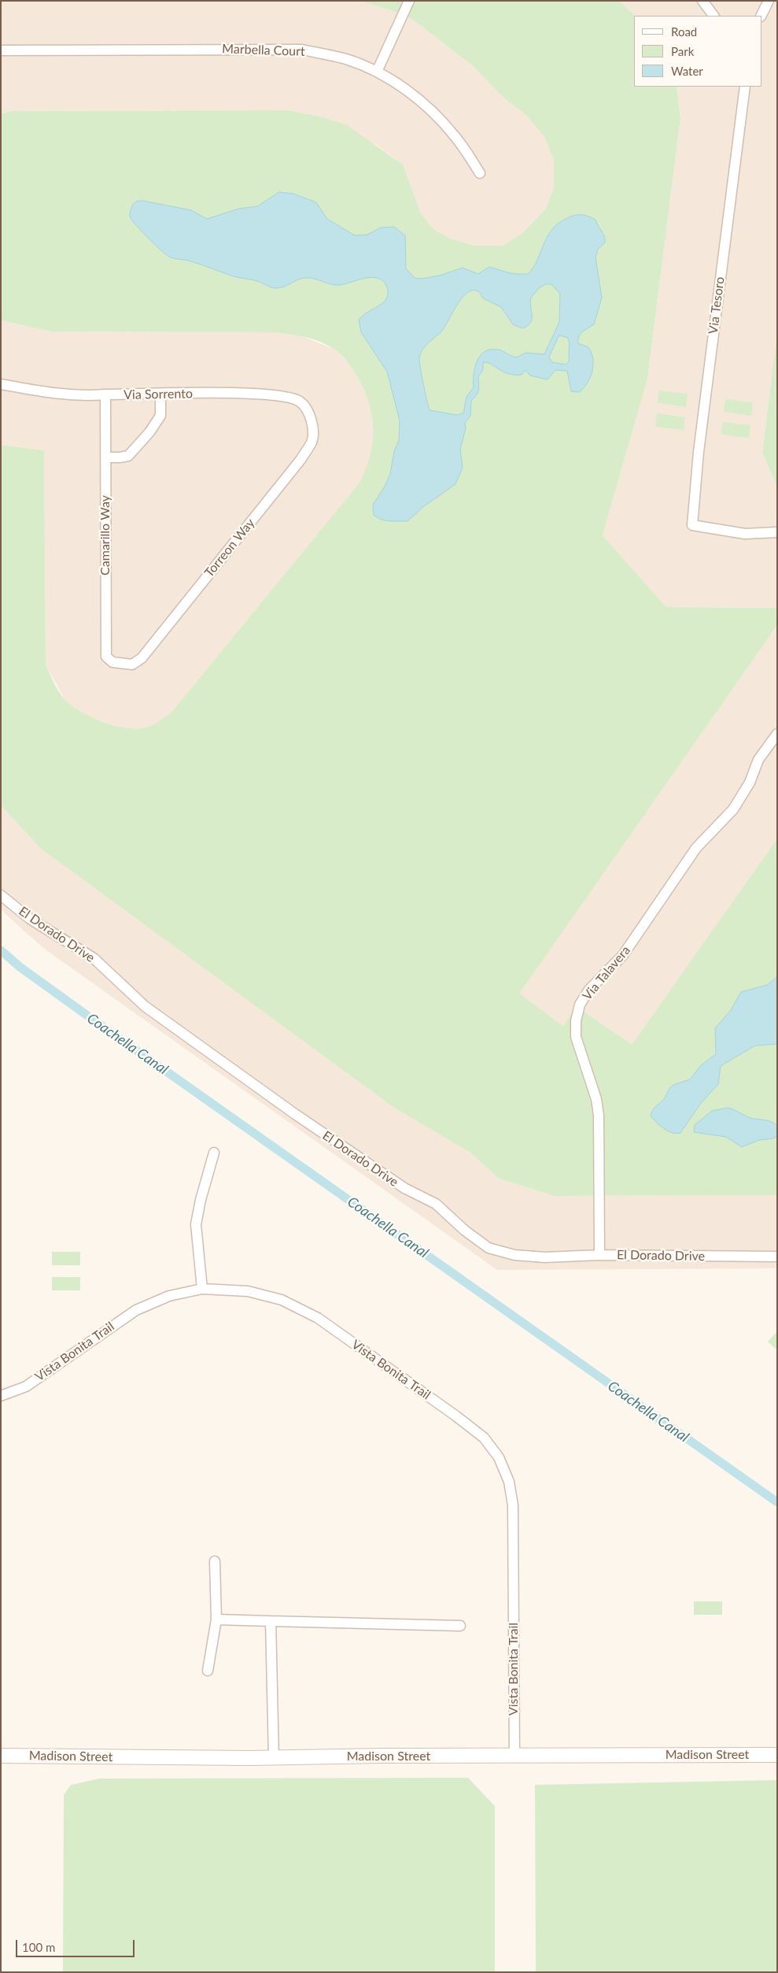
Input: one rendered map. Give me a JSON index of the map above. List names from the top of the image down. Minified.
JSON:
{"streets":{"street":["Marbella Court","Via Tesoro","Via Sorrento","Camarillo Way","Torreon Way","El Dorado Drive","Via Talavera","Vista Bonita Trail","Madison Street"]},"crossings":[["Via Sorrento","Camarillo Way"],["Via Sorrento","Torreon Way"],["Camarillo Way","Torreon Way"],["El Dorado Drive","Via Talavera"],["Vista Bonita Trail","Madison Street"]],"water":["Coachella Canal"],"legend":["Road","Park","Water"],"scale_bar":"100 m"}
